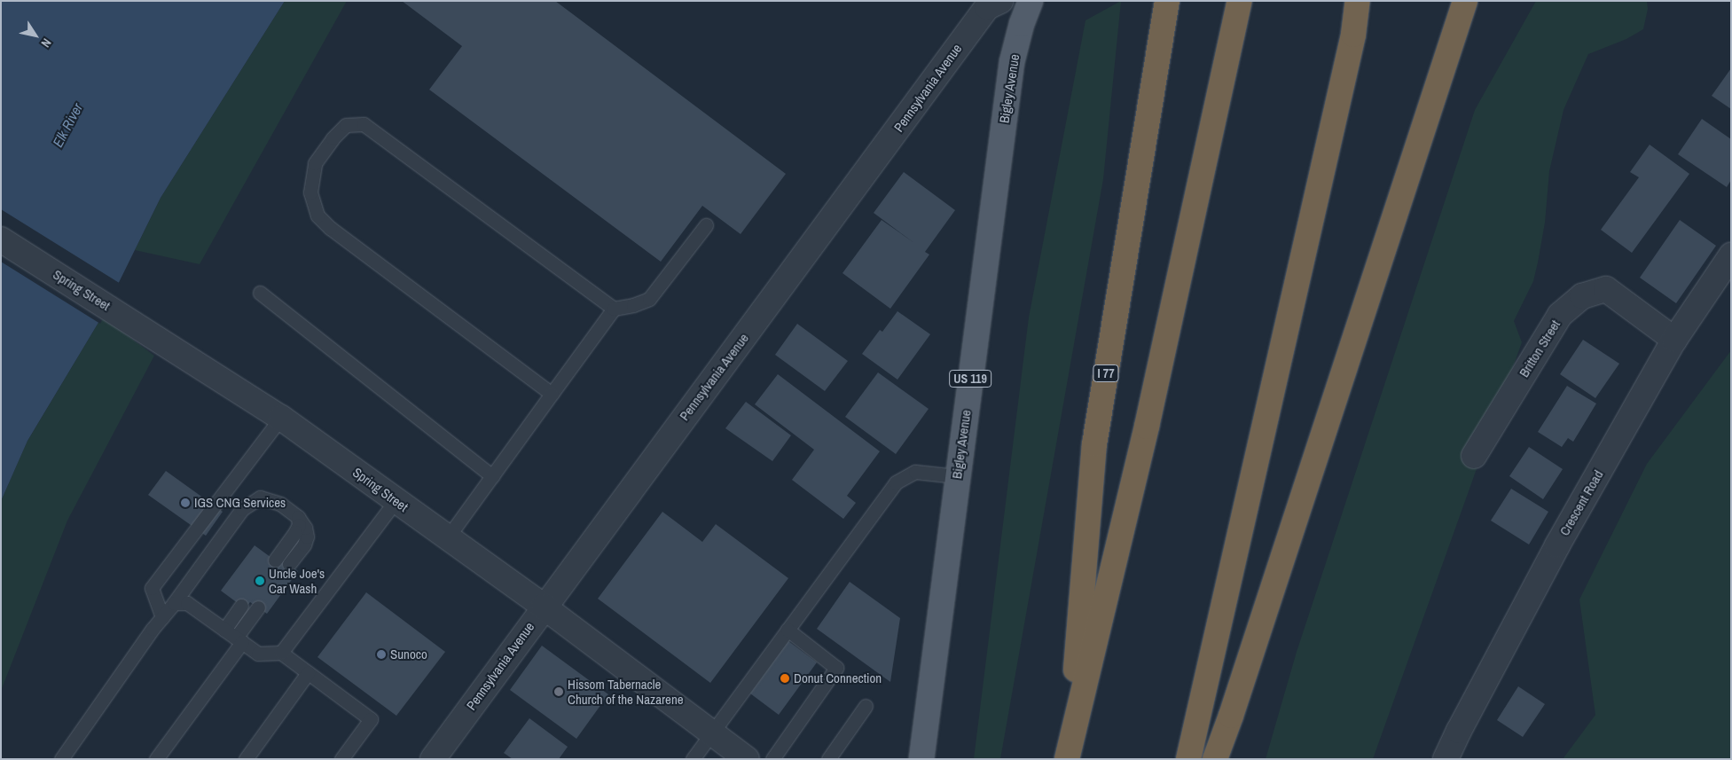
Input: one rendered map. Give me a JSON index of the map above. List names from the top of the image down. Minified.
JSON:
{"streets":{"highway":["I 77"],"main road":["Bigley Avenue","US 119"],"street":["Pennsylvania Avenue","Spring Street","Britton Street","Crescent Road"]},"crossings":[["Pennsylvania Avenue","Spring Street"],["Britton Street","Crescent Road"]],"water":["Elk River"],"places":["IGS CNG Services","Uncle Joe's Car Wash","Sunoco","Donut Connection","Hissom Tabernacle Church of the Nazarene"],"north":"bottom right"}
